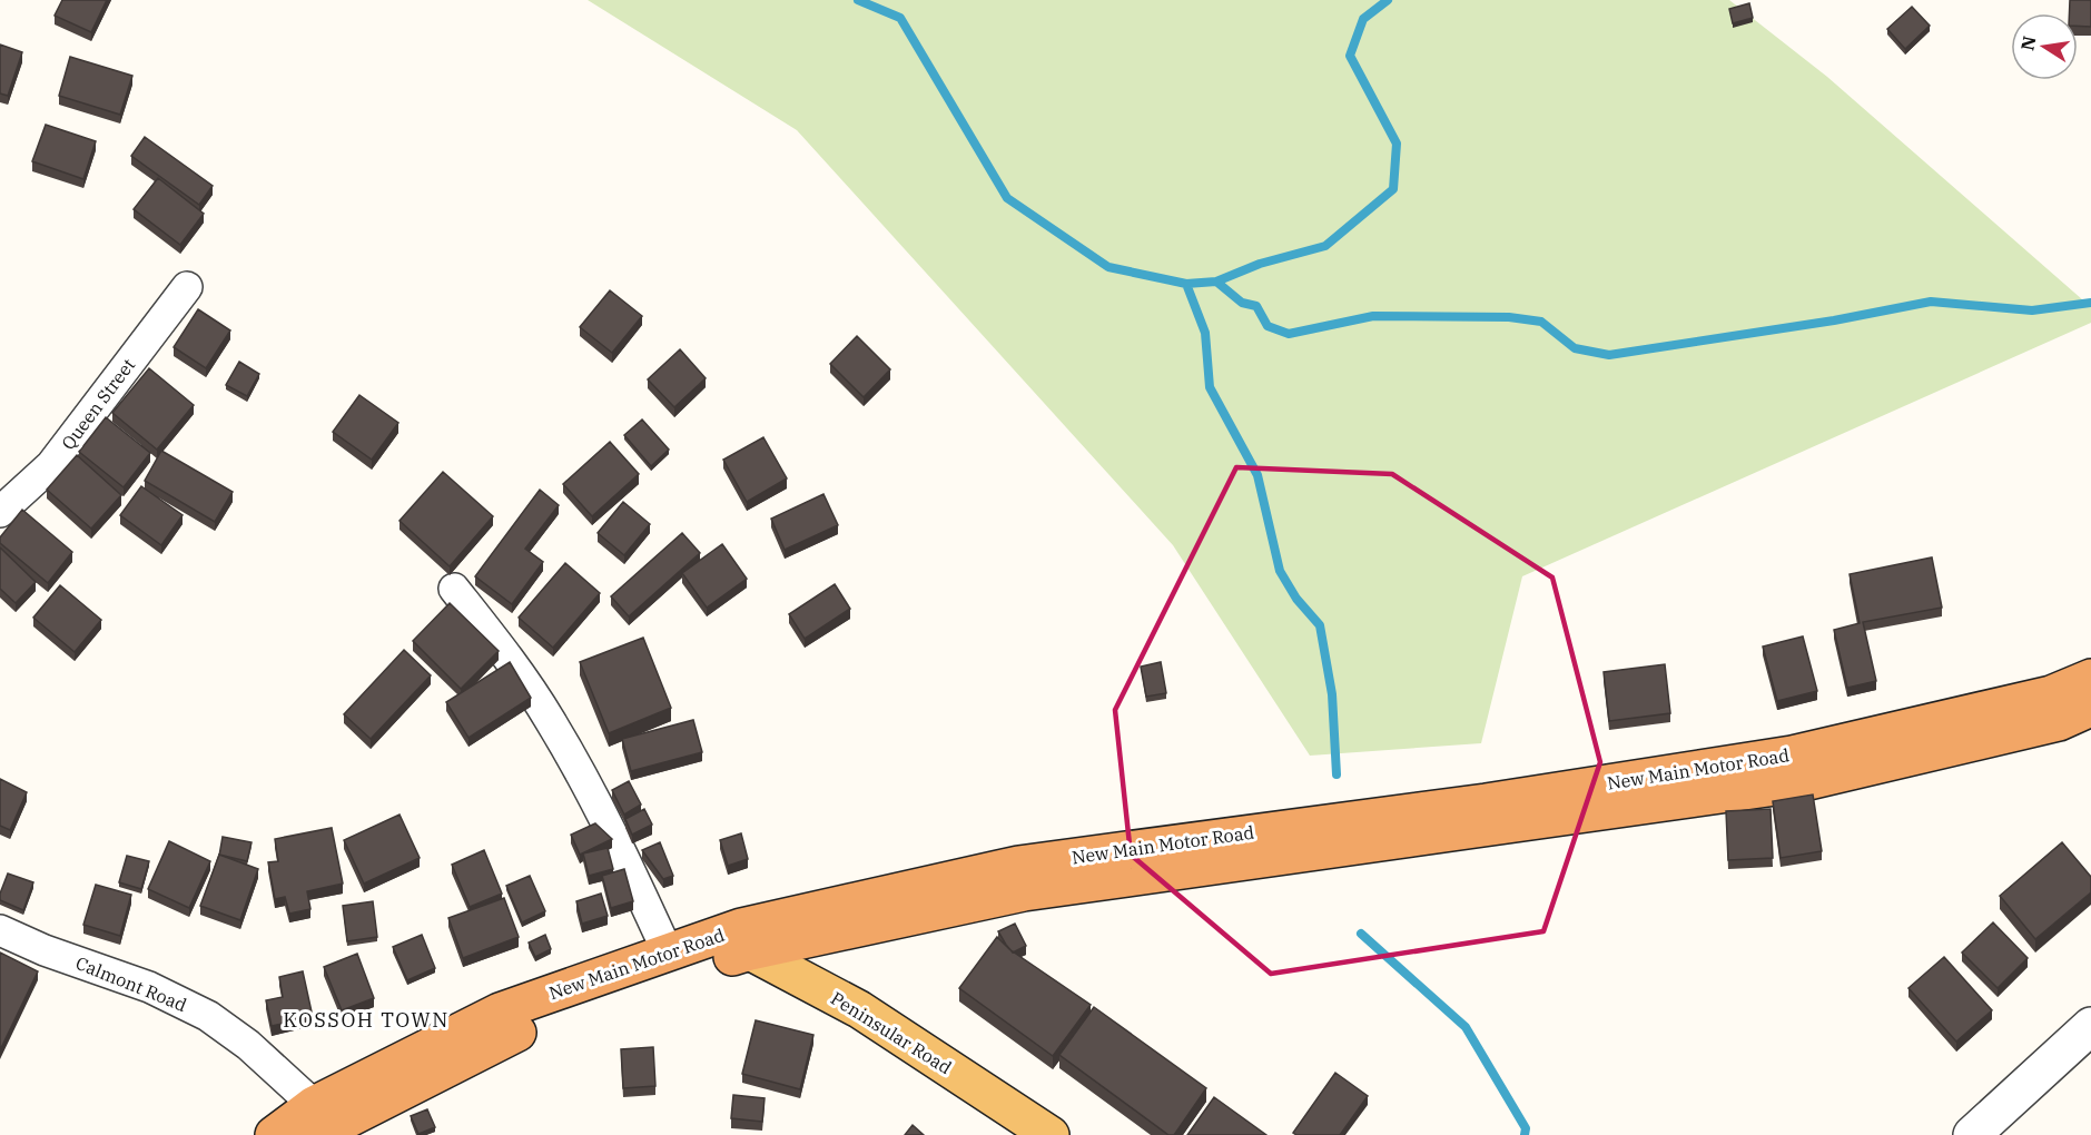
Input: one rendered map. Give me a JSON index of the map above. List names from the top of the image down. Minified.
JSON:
{"streets":{"highway":["New Main Motor Road"],"main road":["Peninsular Road"],"street":["Queen Street","Calmont Road"]},"crossings":[["New Main Motor Road","Calmont Road"],["New Main Motor Road","Peninsular Road"]],"districts":["KOSSOH TOWN"],"north":"left"}
